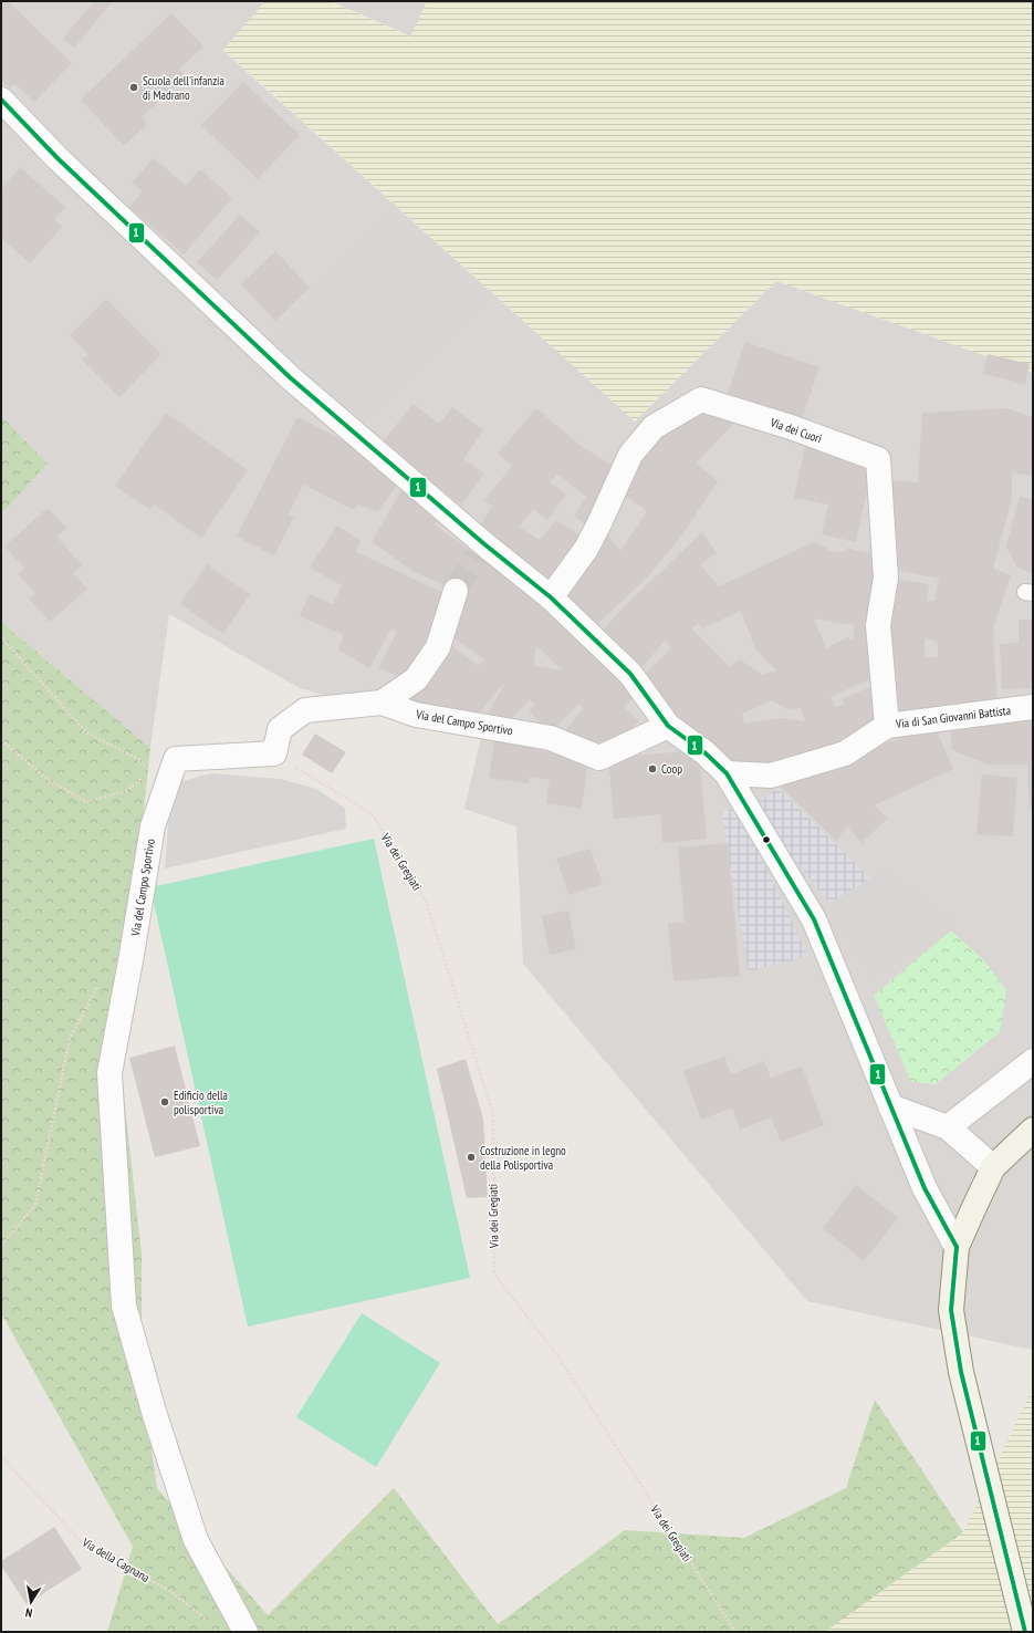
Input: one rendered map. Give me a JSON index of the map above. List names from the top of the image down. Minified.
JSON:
{"streets":{"street":["Via dei Cuori","Via di San Giovanni Battista","Via del Campo Sportivo"],"path":["Via dei Gregiati","Via della Cagnana"]},"crossings":[["Via dei Cuori","Via di San Giovanni Battista"],["Via del Campo Sportivo","Via dei Gregiati"]],"places":["Scuola dell'infanzia di Madrano","Coop","Edificio della polisportiva","Costruzione in legno della Polisportiva"],"lines":["transit line 1"],"north":"bottom"}
